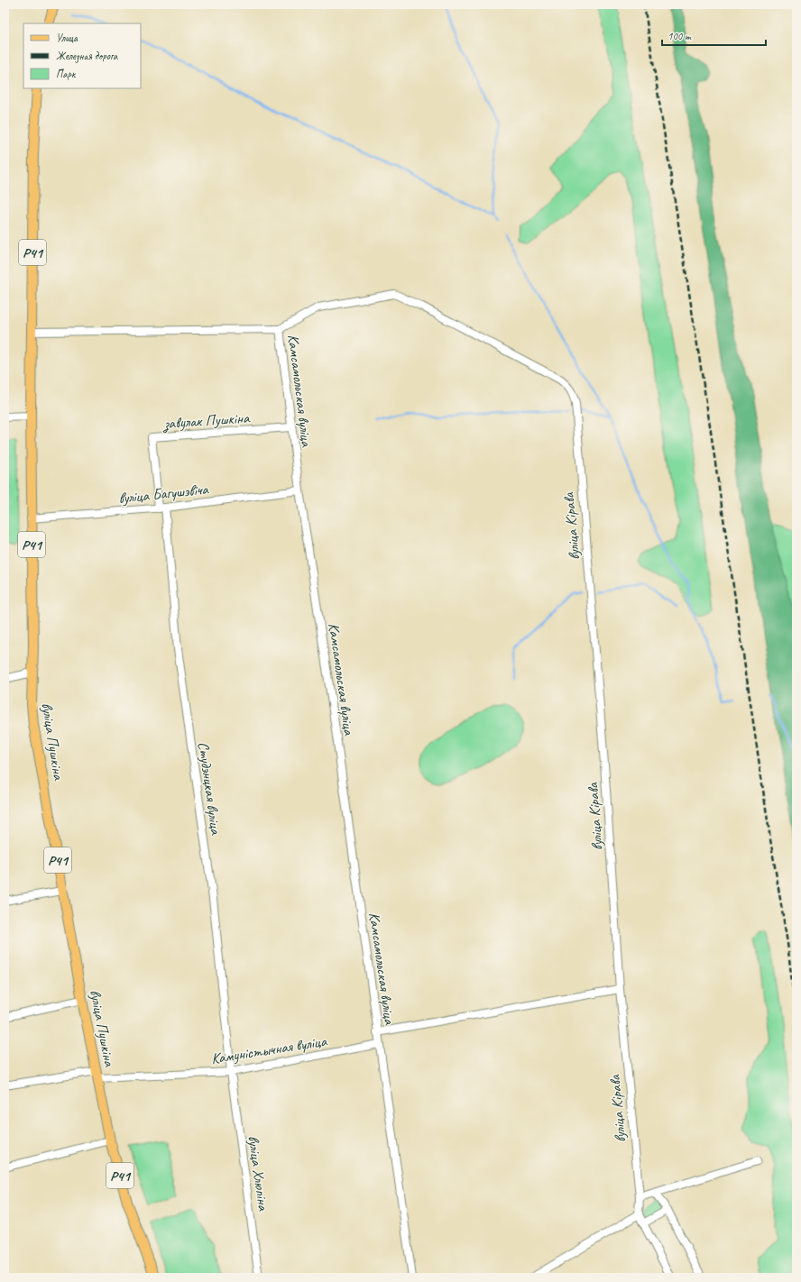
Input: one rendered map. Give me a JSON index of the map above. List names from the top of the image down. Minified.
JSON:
{"streets":{"main road":["Р41","вуліца Пушкіна"],"street":["Камсамольская вуліца","завулак Пушкіна","вуліца Багушэвіча","вуліца Кірава","Студэнцкая вуліца","Камуністычная вуліца","вуліца Хлюпіна"]},"crossings":[["Камсамольская вуліца","завулак Пушкіна"],["Камсамольская вуліца","вуліца Багушэвіча"],["Камсамольская вуліца","вуліца Кірава"],["Камсамольская вуліца","вуліца Пушкіна"],["Камсамольская вуліца","Камуністычная вуліца"],["завулак Пушкіна","вуліца Багушэвіча"],["завулак Пушкіна","Студэнцкая вуліца"],["вуліца Багушэвіча","вуліца Пушкіна"],["вуліца Багушэвіча","Студэнцкая вуліца"],["вуліца Пушкіна","Камуністычная вуліца"],["Студэнцкая вуліца","Камуністычная вуліца"],["Студэнцкая вуліца","вуліца Хлюпіна"],["Камуністычная вуліца","вуліца Хлюпіна"]],"legend":["Улица","Железная дорога","Парк"],"scale_bar":"100 m"}
